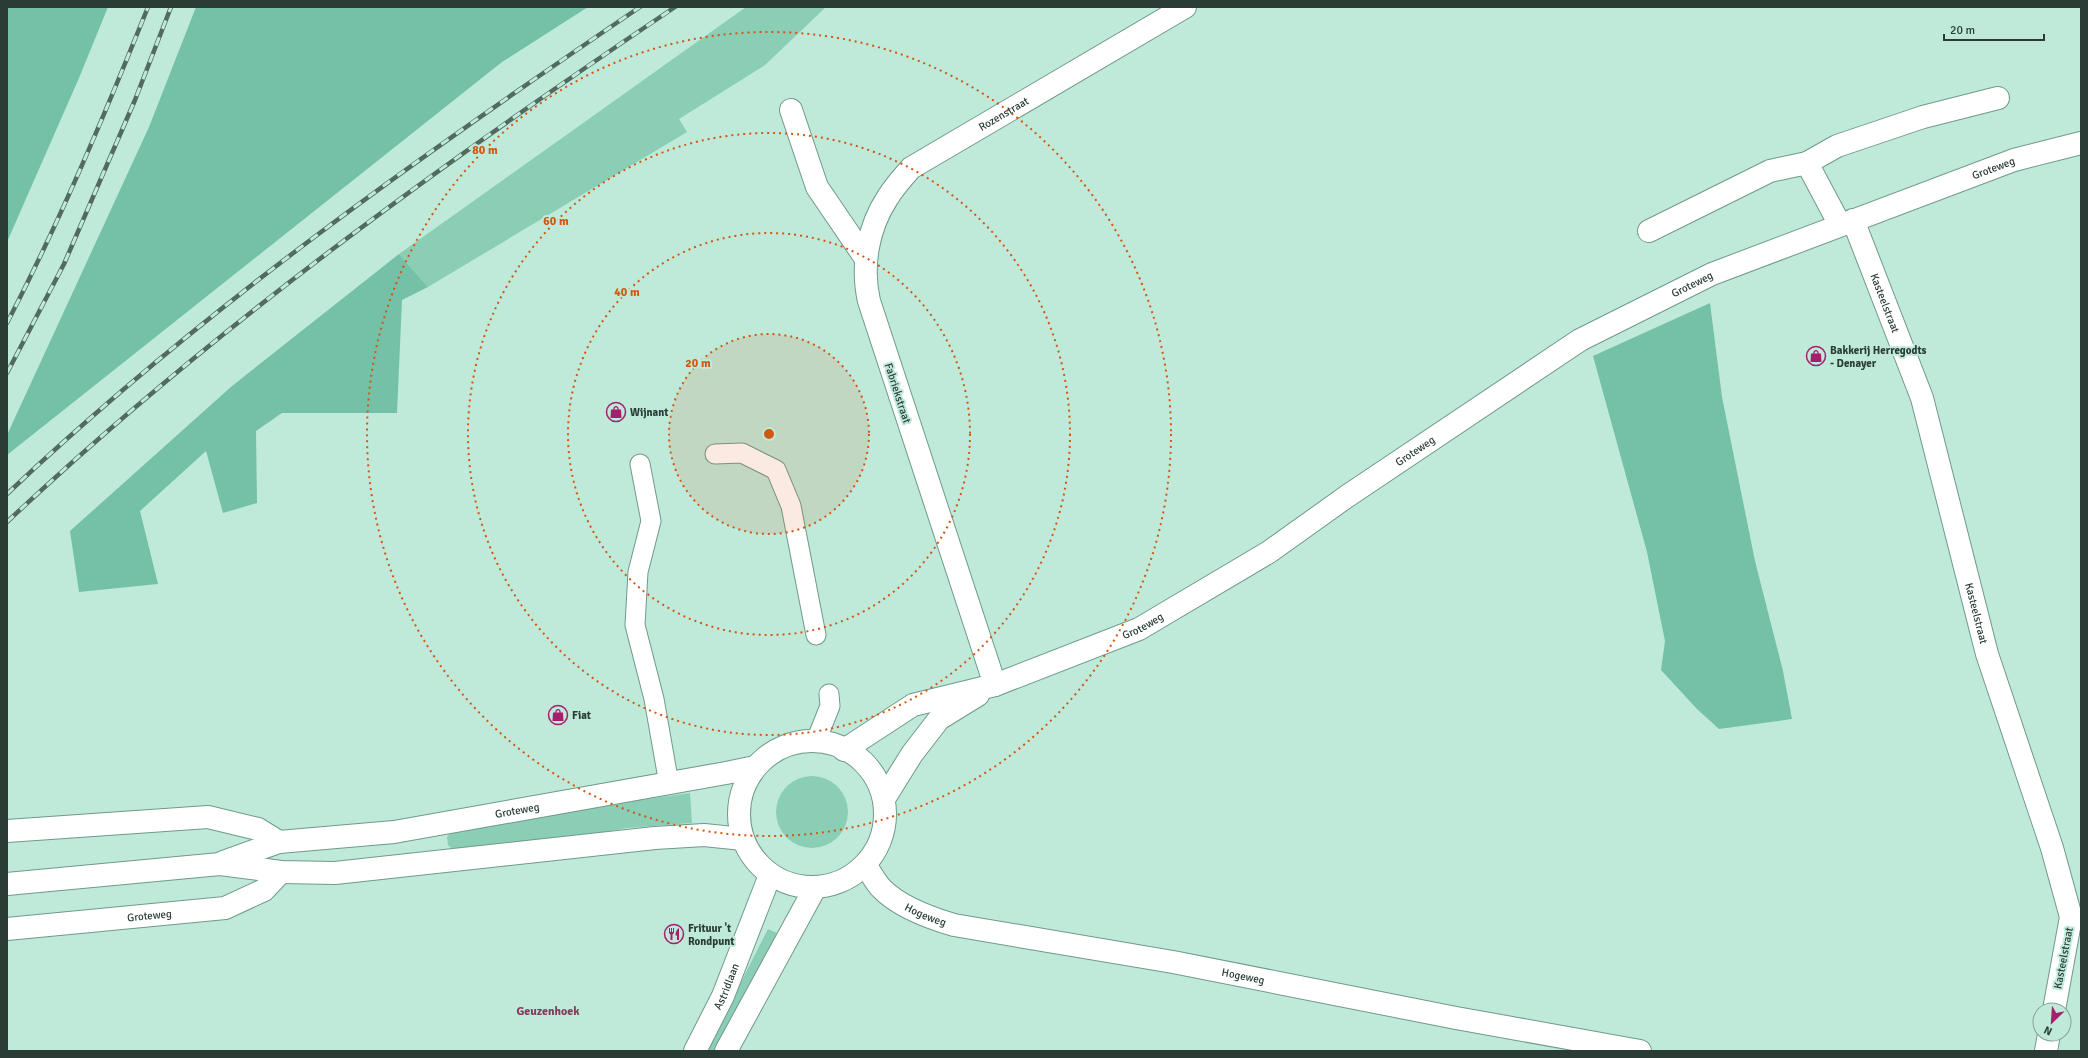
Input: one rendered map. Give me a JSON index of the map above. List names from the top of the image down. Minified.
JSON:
{"streets":{"street":["Rozenstraat","Groteweg","Kasteelstraat","Fabriekstraat","Hogeweg","Astridlaan"]},"crossings":[["Rozenstraat","Fabriekstraat"],["Groteweg","Kasteelstraat"],["Groteweg","Fabriekstraat"],["Groteweg","Hogeweg"],["Groteweg","Astridlaan"]],"districts":["Geuzenhoek"],"places":{"shop":["Bakkerij Herregodts - Denayer","Wijnant","Fiat"],"restaurant":["Frituur 't Rondpunt"]},"scale_bar":"20 m","north":"bottom left","rings":["80 m","60 m","40 m","20 m"]}
